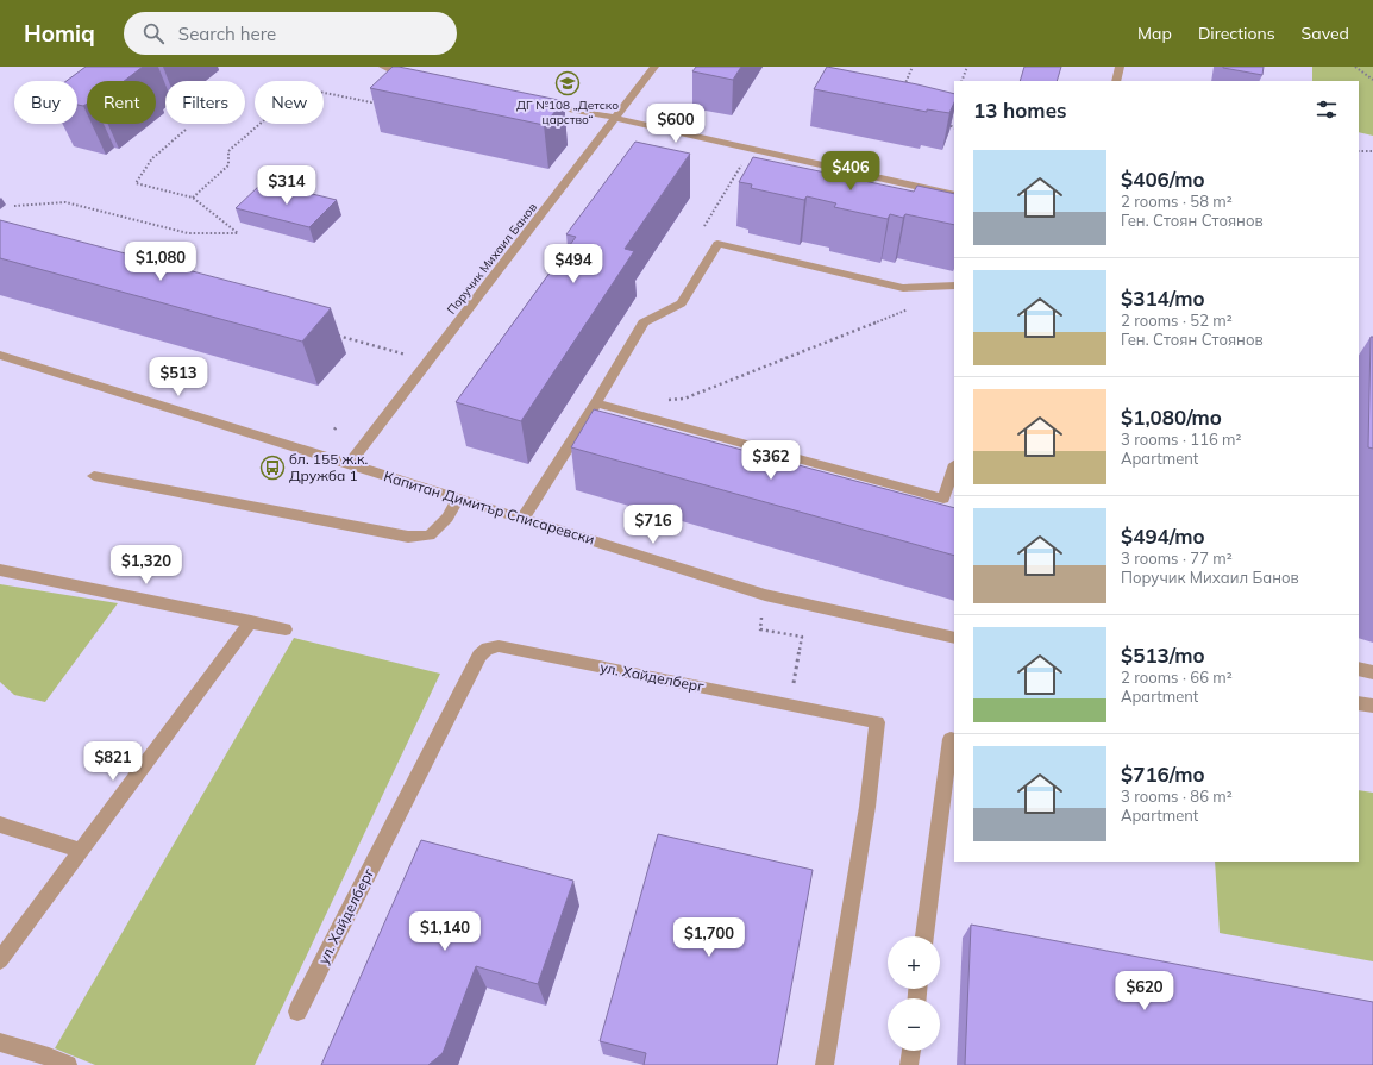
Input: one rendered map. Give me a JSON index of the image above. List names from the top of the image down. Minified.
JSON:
{"streets":{"street":["Поручик Михаил Банов","Капитан Димитър Списаревски","ул. Хайделберг"]},"crossings":[["Поручик Михаил Банов","Капитан Димитър Списаревски"]],"places":{"school or university":["ДГ №108 „Детско царство“"],"bus stop":["бл. 155 ж.к. Дружба 1"]},"page":{"header":"Homiq","search":"Search here","nav":["Map","Directions","Saved"],"chip":["Buy","Rent","Filters","New"],"heading":"13 homes","price":["$600","$406","$314","$1,080","$494","$513","$362","$716","$1,320","$821","$1,140","$1,700","$620"],"list":[{"name":"$406/mo","note":"2 rooms · 58 m² · Ген. Стоян Стоянов"},{"name":"$314/mo","note":"2 rooms · 52 m² · Ген. Стоян Стоянов"},{"name":"$1,080/mo","note":"3 rooms · 116 m² · Apartment"},{"name":"$494/mo","note":"3 rooms · 77 m² · Поручик Михаил Банов"},{"name":"$513/mo","note":"2 rooms · 66 m² · Apartment"},{"name":"$716/mo","note":"3 rooms · 86 m² · Apartment"}],"map_buttons":["+","−"]}}
